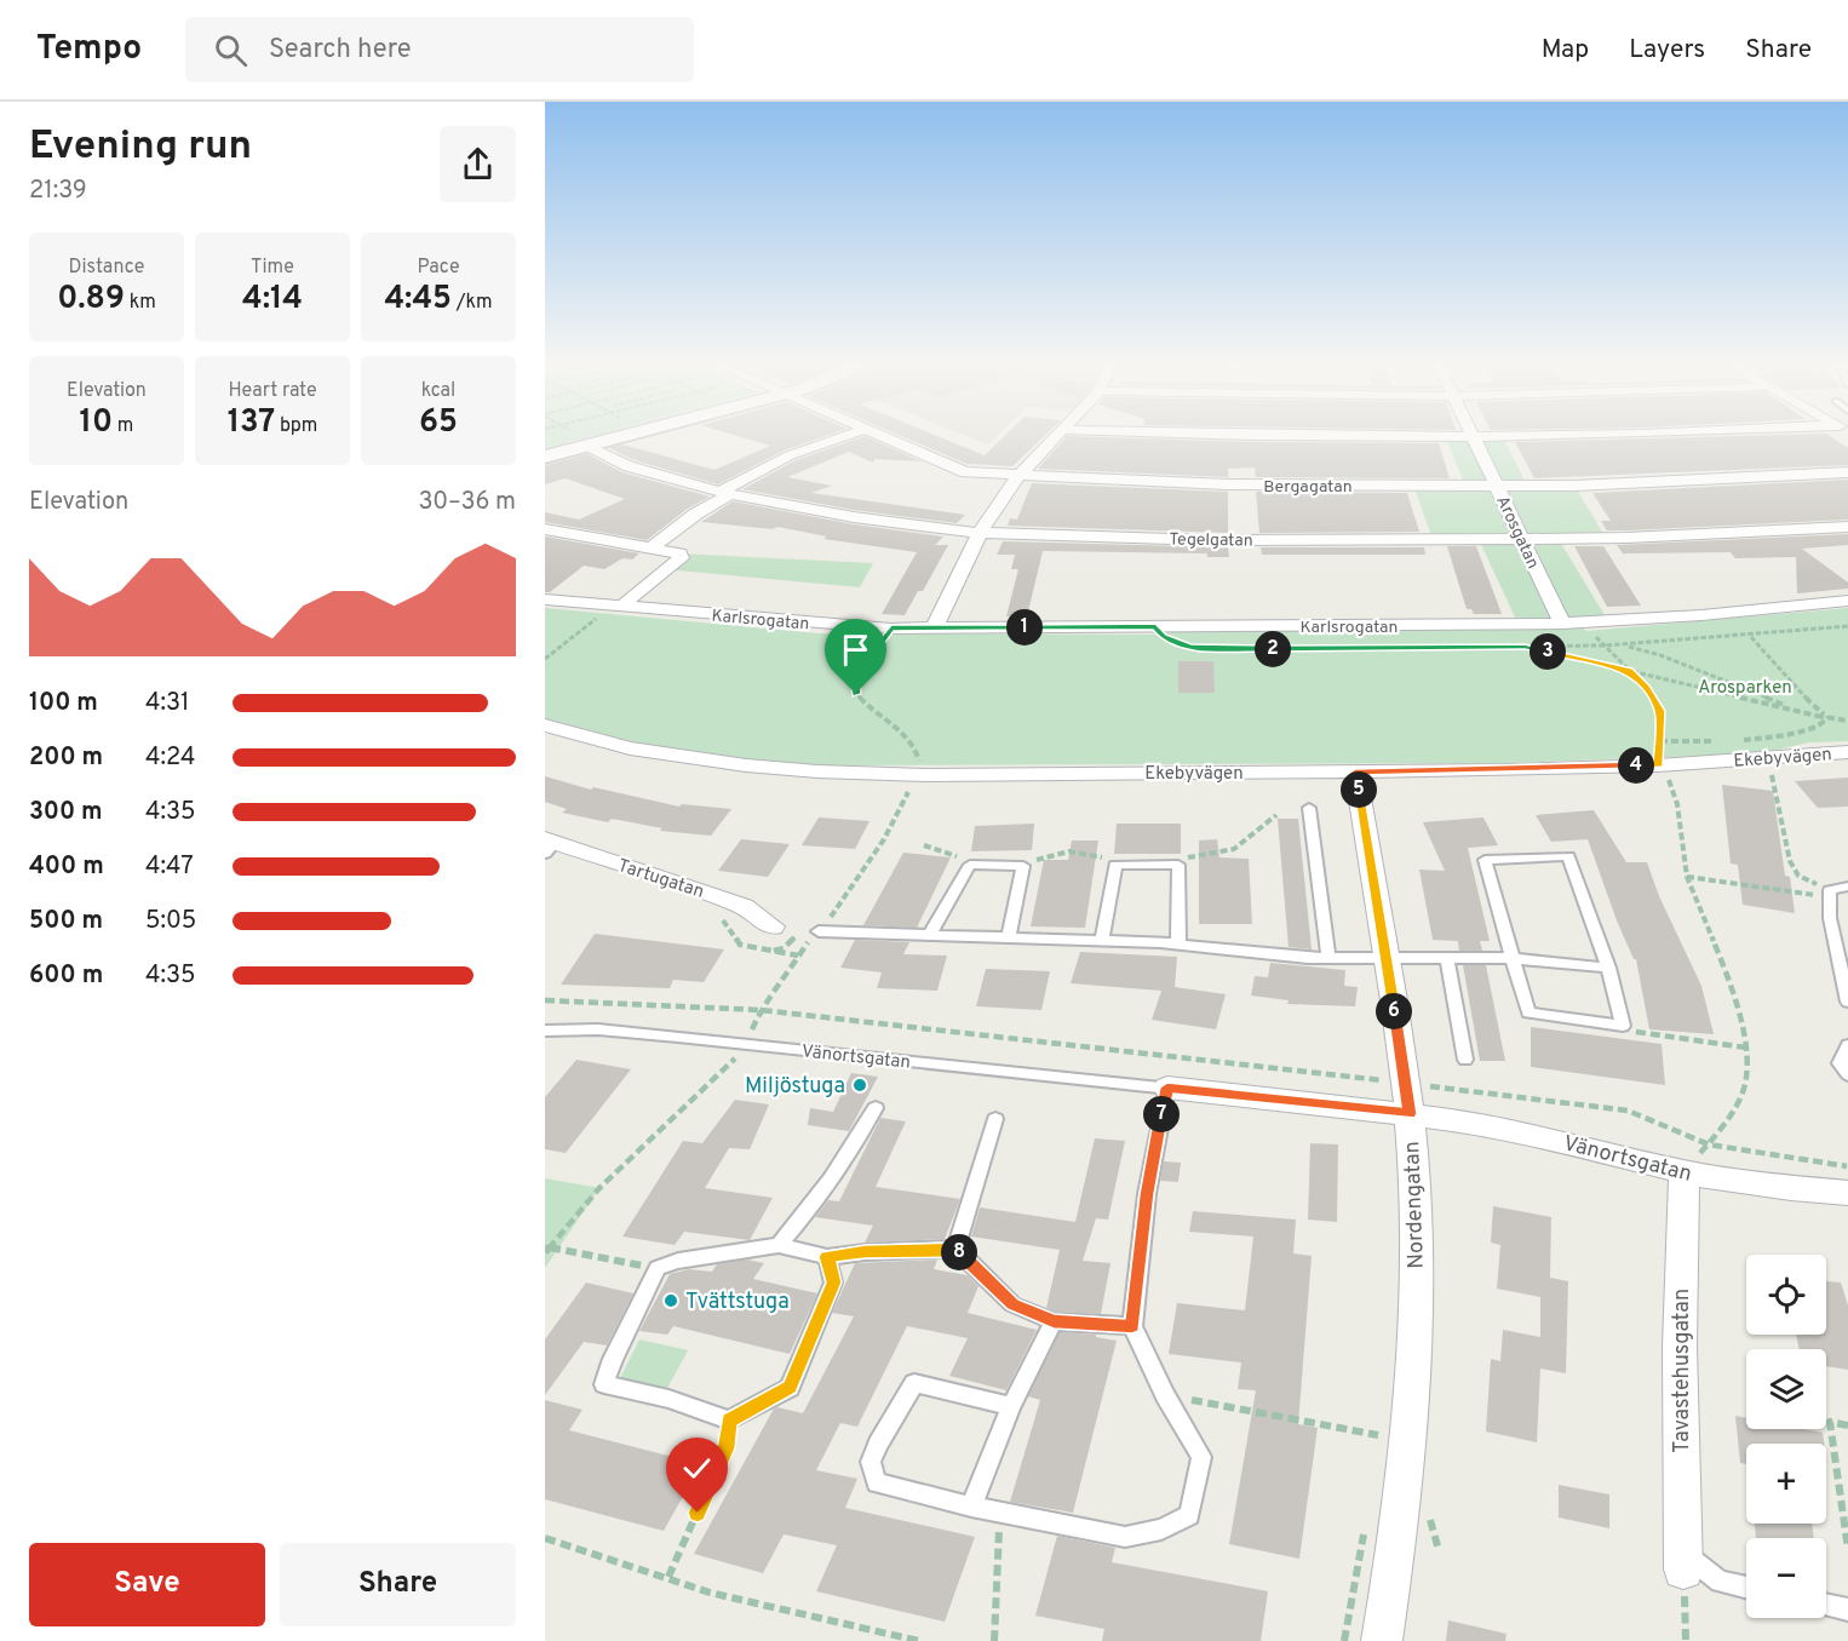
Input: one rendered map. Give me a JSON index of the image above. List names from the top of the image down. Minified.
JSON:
{"streets":{"street":["Bergagatan","Arosgatan","Tegelgatan","Karlsrogatan","Ekebyvägen","Tartugatan","Vänortsgatan","Nordengatan","Tavastehusgatan"]},"crossings":[["Bergagatan","Arosgatan"],["Arosgatan","Tegelgatan"],["Arosgatan","Karlsrogatan"],["Ekebyvägen","Nordengatan"],["Vänortsgatan","Nordengatan"],["Vänortsgatan","Tavastehusgatan"]],"parks":["Arosparken"],"places":["Miljöstuga","Tvättstuga"],"page":{"header":"Tempo","search":"Search here","nav":["Map","Layers","Share"],"heading":["Evening run","21:39"],"stats":[["Distance","0.89 km"],["Time","4:14"],["Pace","4:45 /km"],["Elevation","10 m"],["Heart rate","137 bpm"],["kcal","65"]],"chart":["Elevation","30–36 m"],"pins":["1","2","3","4","5","6","7","8"],"list":[{"name":"100 m","note":"4:31"},{"name":"200 m","note":"4:24"},{"name":"300 m","note":"4:35"},{"name":"400 m","note":"4:47"},{"name":"500 m","note":"5:05"},{"name":"600 m","note":"4:35"}],"map_buttons":["+","−"],"buttons":["Save","Share"]}}
